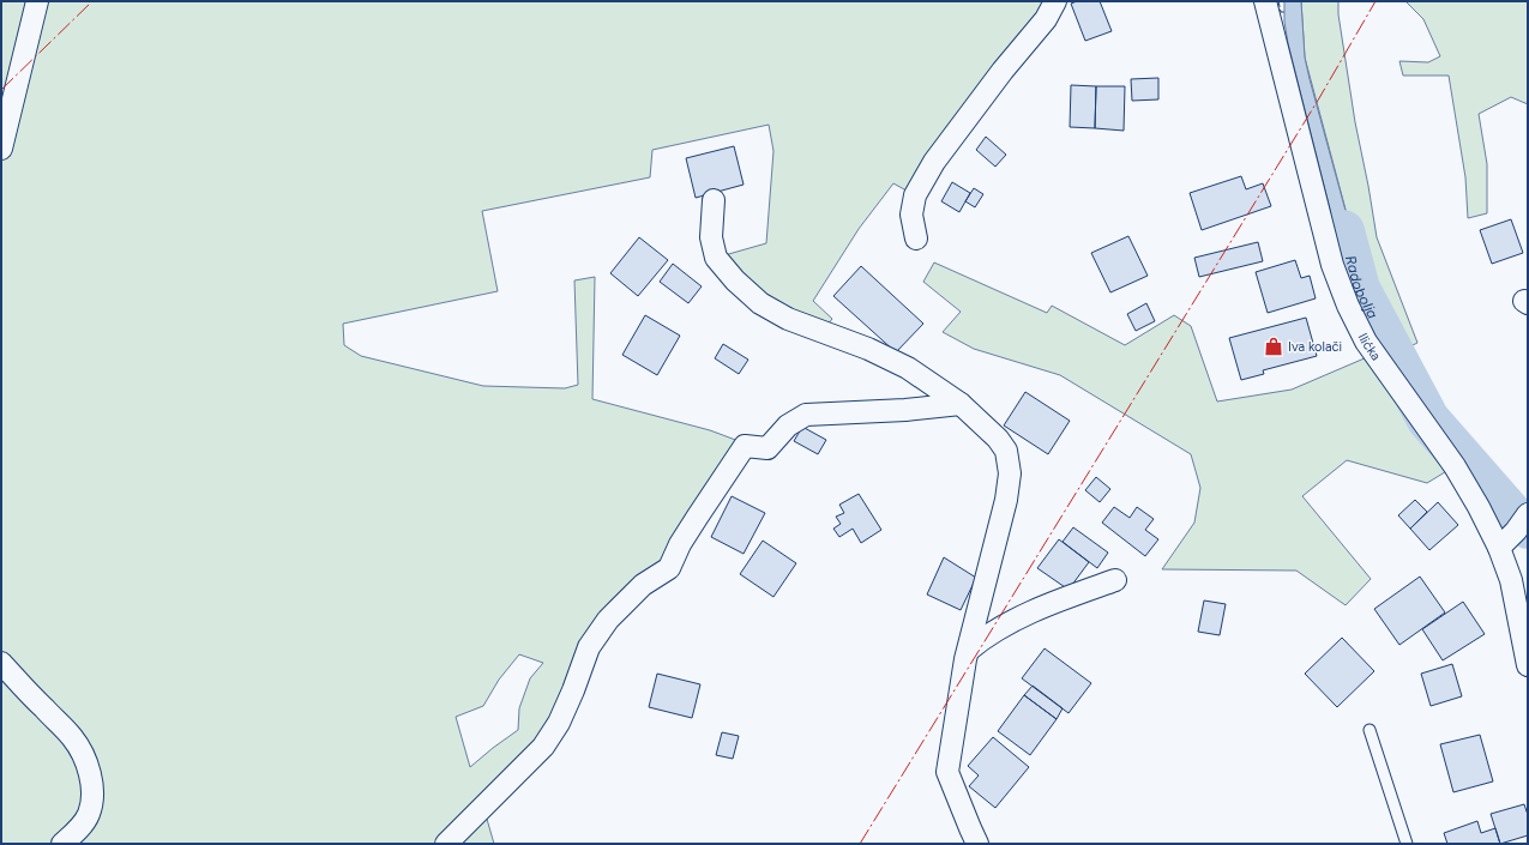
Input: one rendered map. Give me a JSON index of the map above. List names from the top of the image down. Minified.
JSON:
{"streets":{"street":["Ilićka"]},"water":["Radobolja"],"places":{"shop":["Iva kolači"]}}
